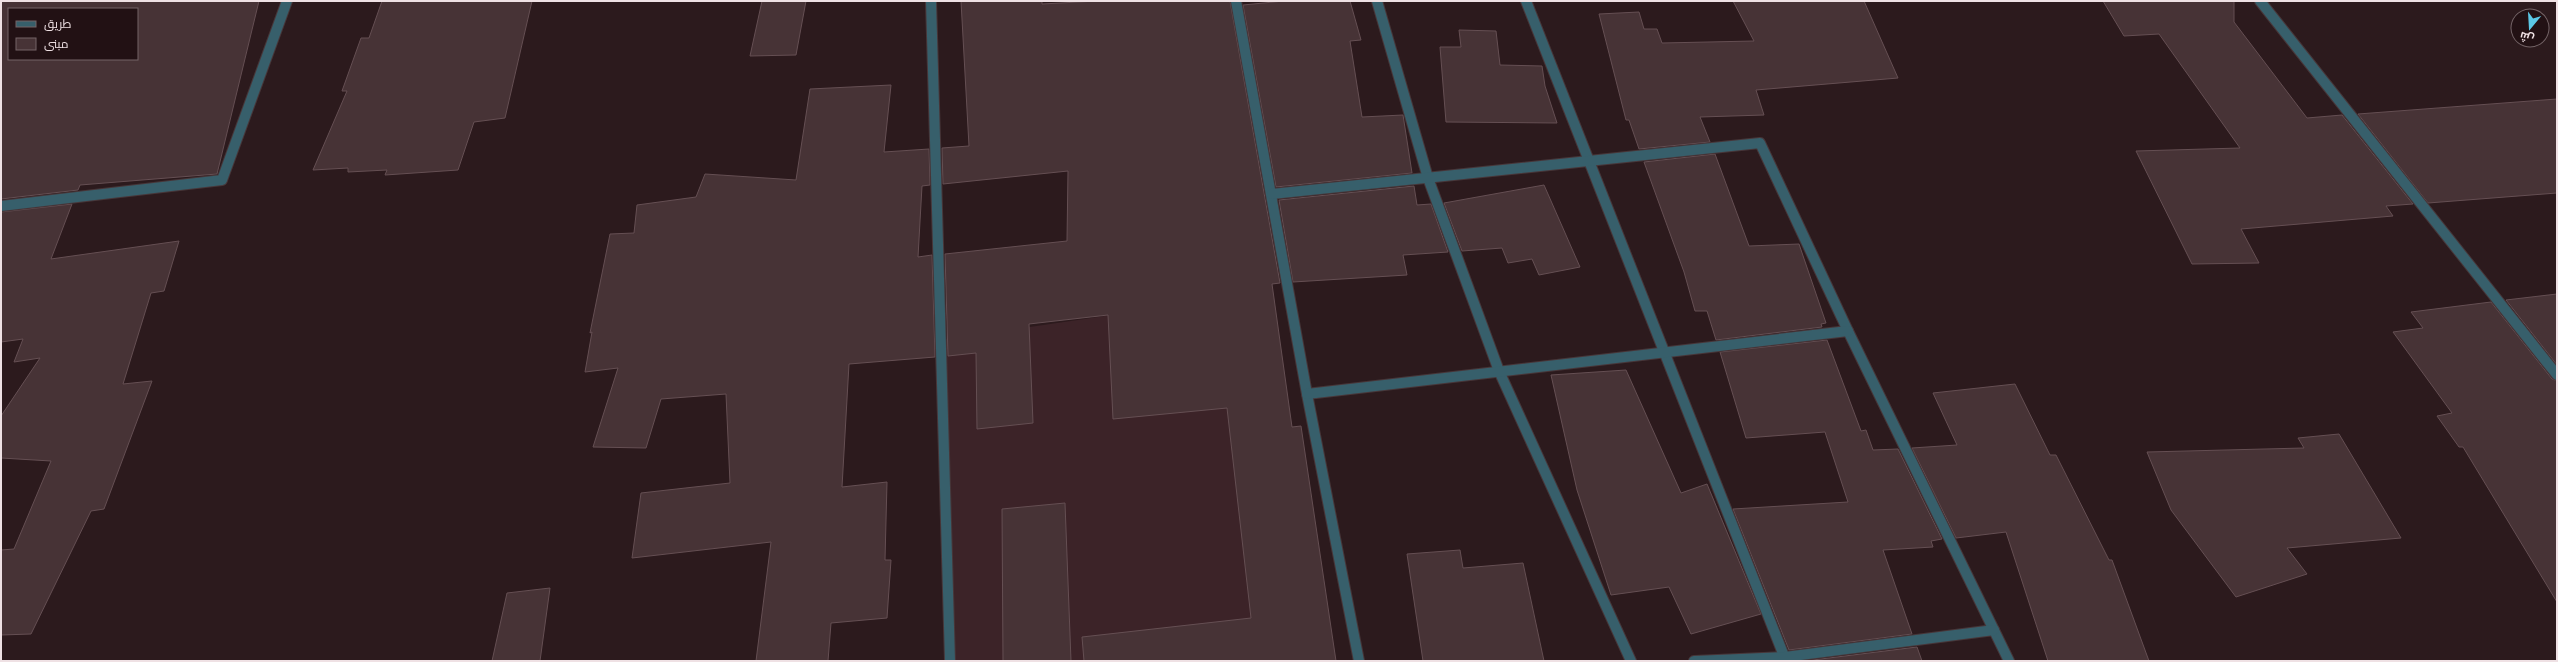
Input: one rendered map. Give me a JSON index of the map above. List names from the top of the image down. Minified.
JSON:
{"legend":["طريق","مبنى"],"north":"bottom"}
